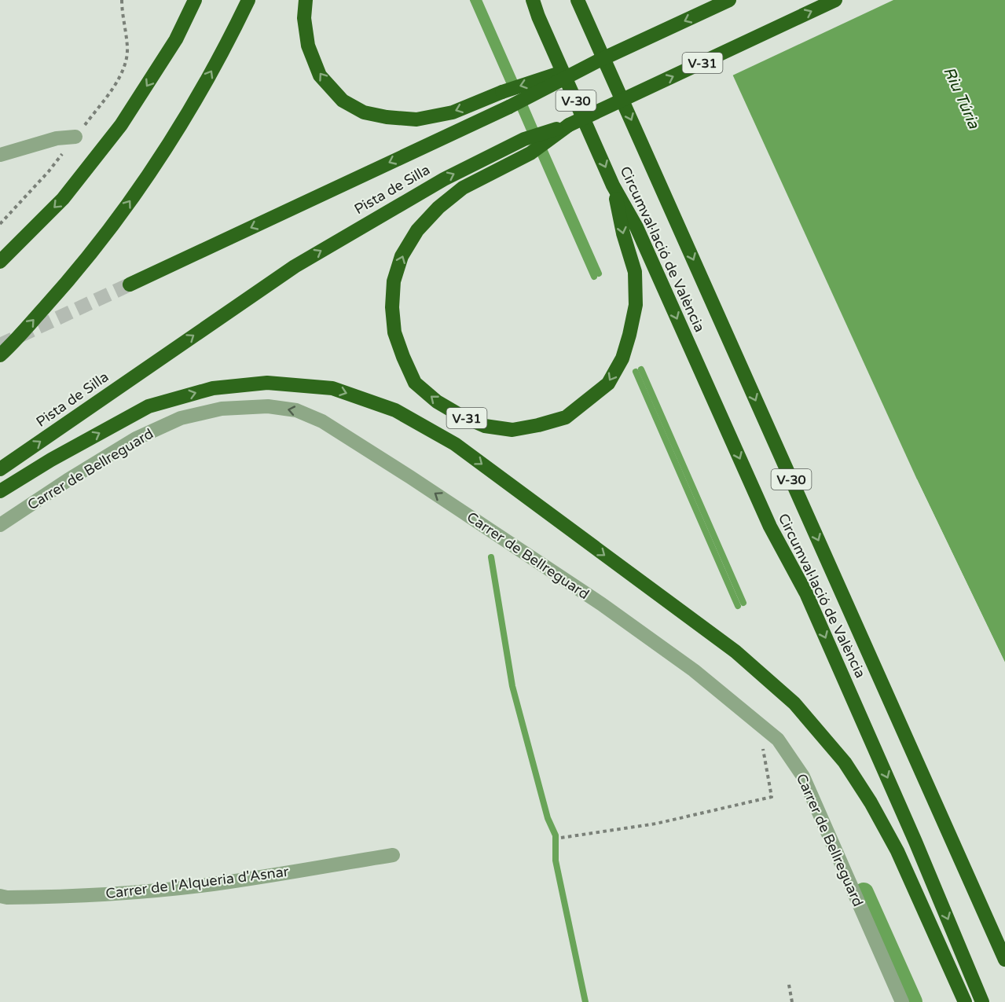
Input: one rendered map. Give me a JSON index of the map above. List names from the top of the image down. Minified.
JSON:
{"streets":{"highway":["V-31","V-30","Pista de Silla","Circumval·lació de València"],"street":["Carrer de Bellreguard","Carrer de l'Alqueria d'Asnar"]},"crossings":[["V-31","Pista de Silla"],["V-31","Circumval·lació de València"]],"one_way":["Circumval·lació de València","Carrer de Bellreguard"],"water":["Riu Túria"]}
